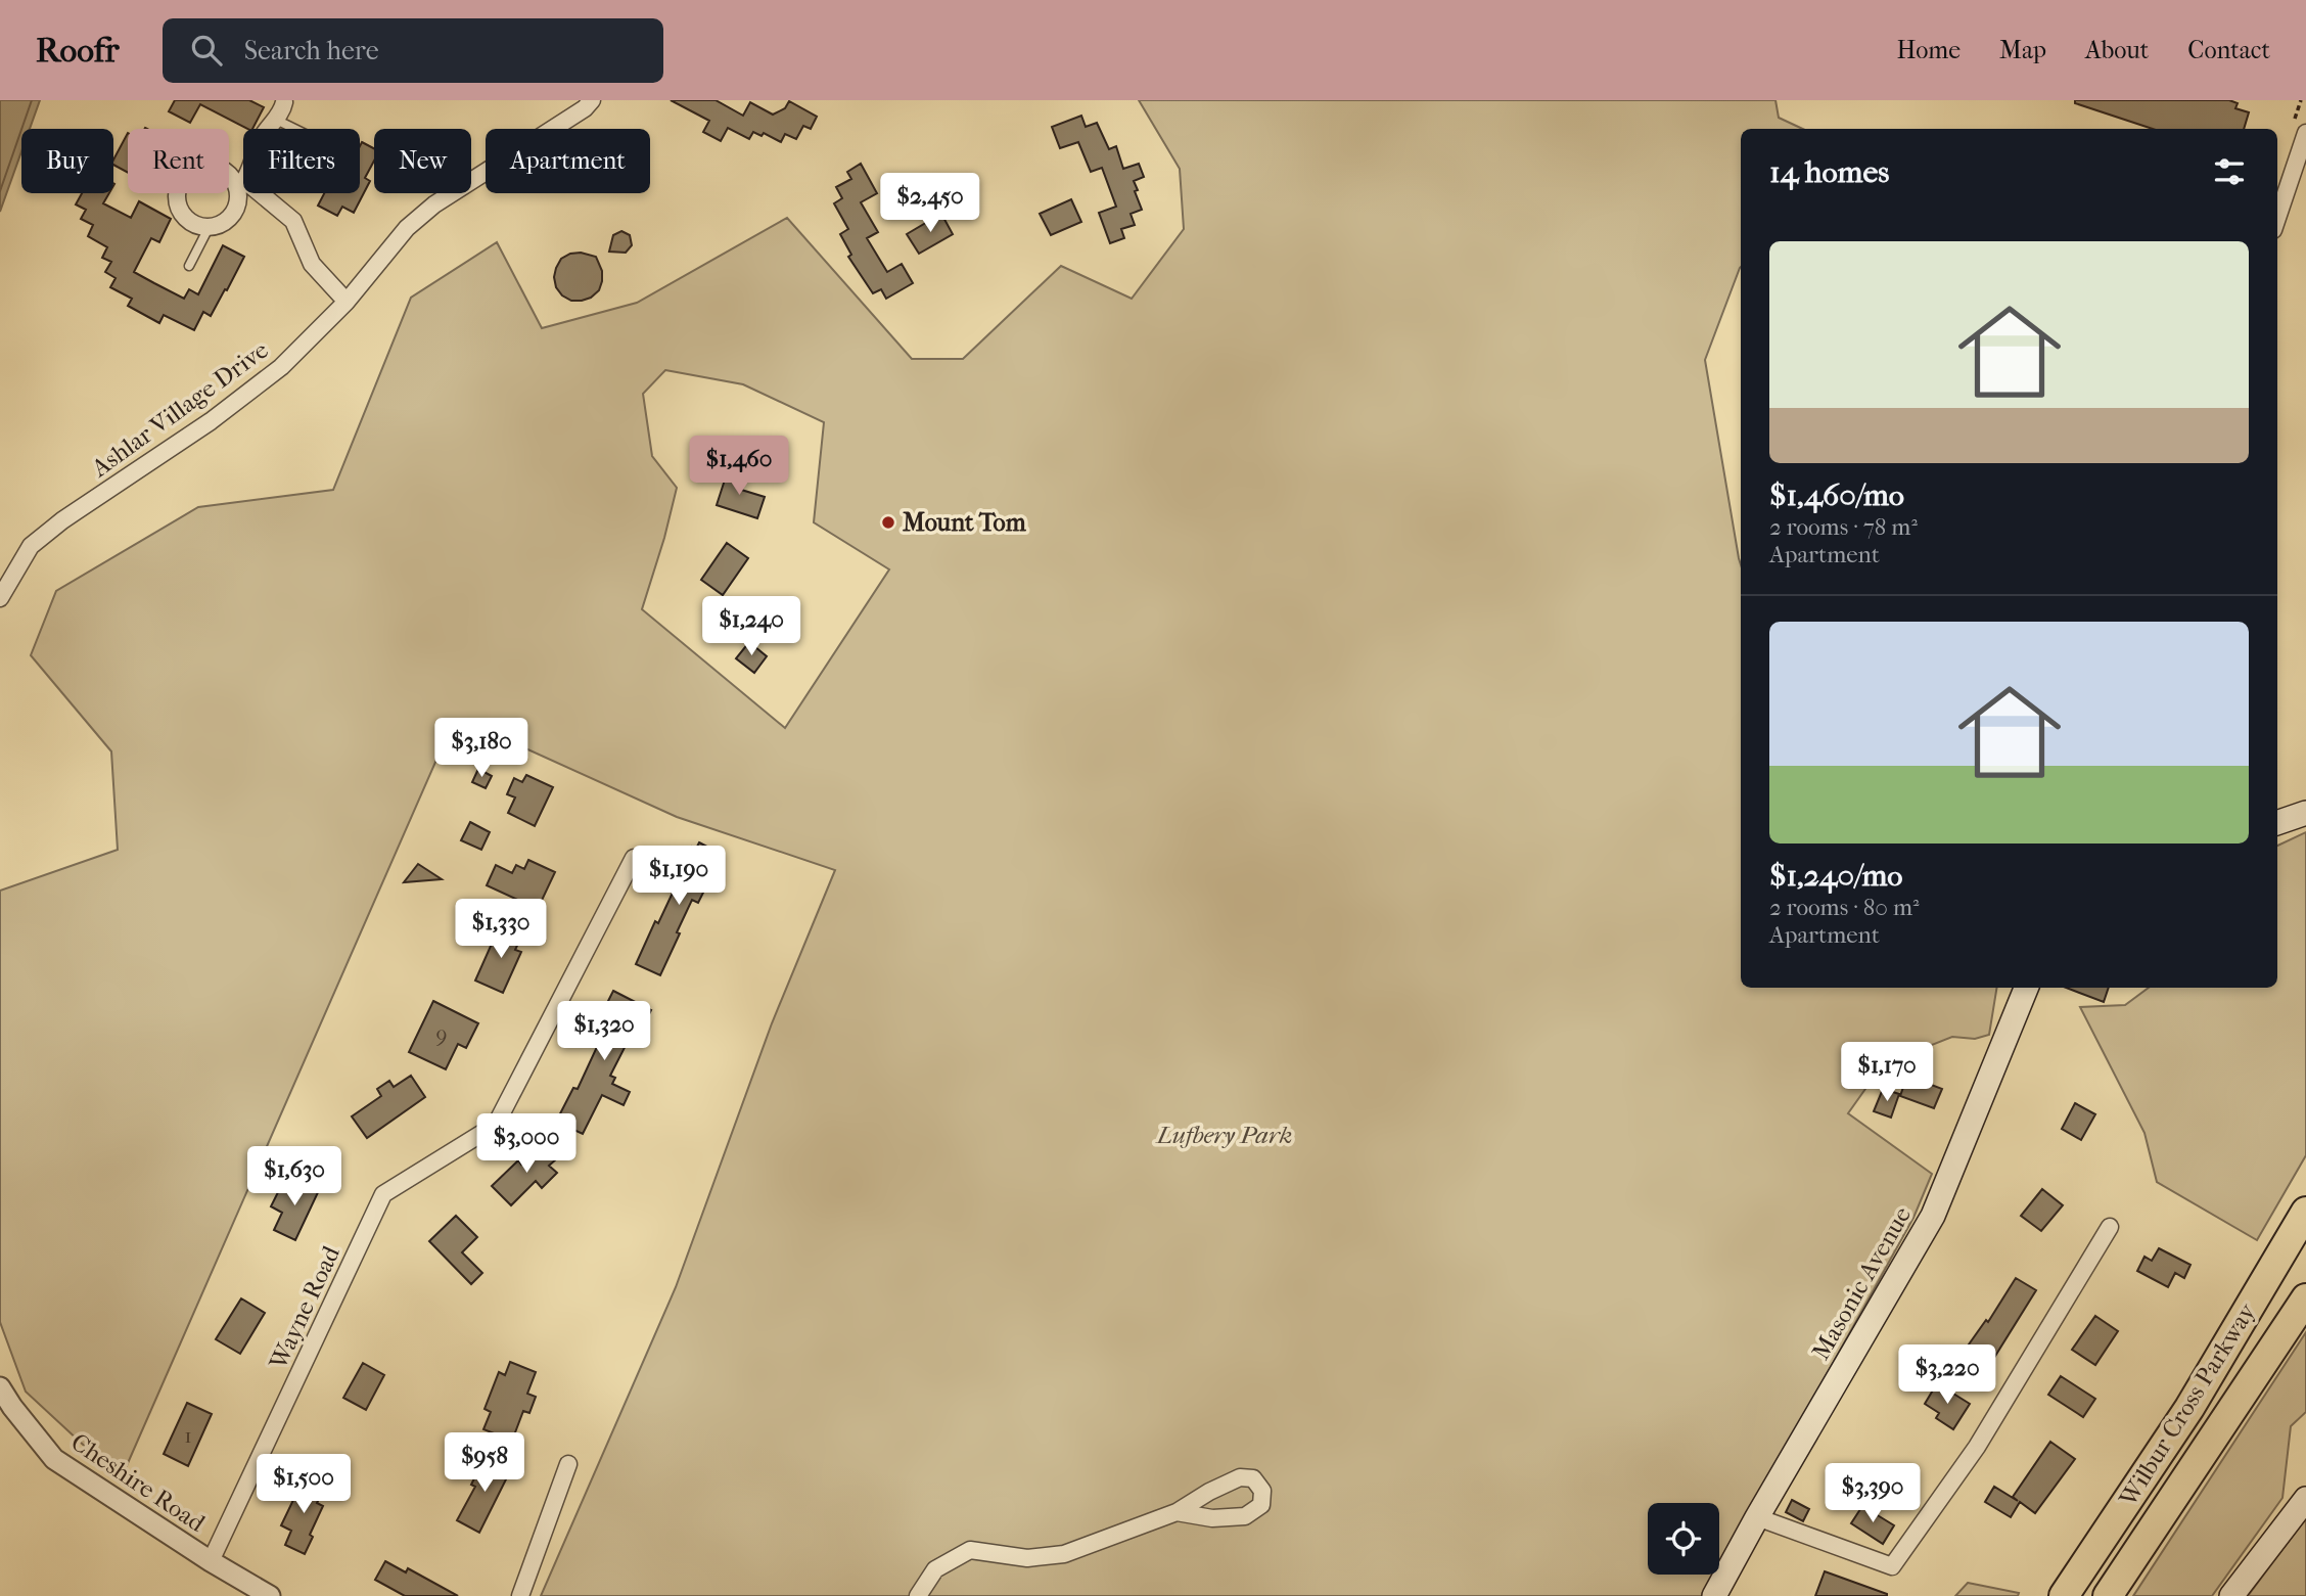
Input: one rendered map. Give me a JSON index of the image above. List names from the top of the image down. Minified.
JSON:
{"streets":{"highway":["Wilbur Cross Parkway"],"main road":["Masonic Avenue"],"street":["Ashlar Village Drive","Wayne Road","Cheshire Road"]},"crossings":[["Wayne Road","Cheshire Road"]],"parks":["Lufbery Park"],"places":["Mount Tom"],"house_numbers":["9","1"],"page":{"header":"Roofr","search":"Search here","nav":["Home","Map","About","Contact"],"chip":["Buy","Rent","Filters","New","Apartment"],"heading":"14 homes","price":["$2,450","$1,460","$1,240","$3,180","$1,190","$1,330","$1,320","$1,170","$3,000","$1,630","$3,220","$958","$1,500","$3,390"],"list":[{"name":"$1,460/mo","note":"2 rooms · 78 m² · Apartment"},{"name":"$1,240/mo","note":"2 rooms · 80 m² · Apartment"}]}}
